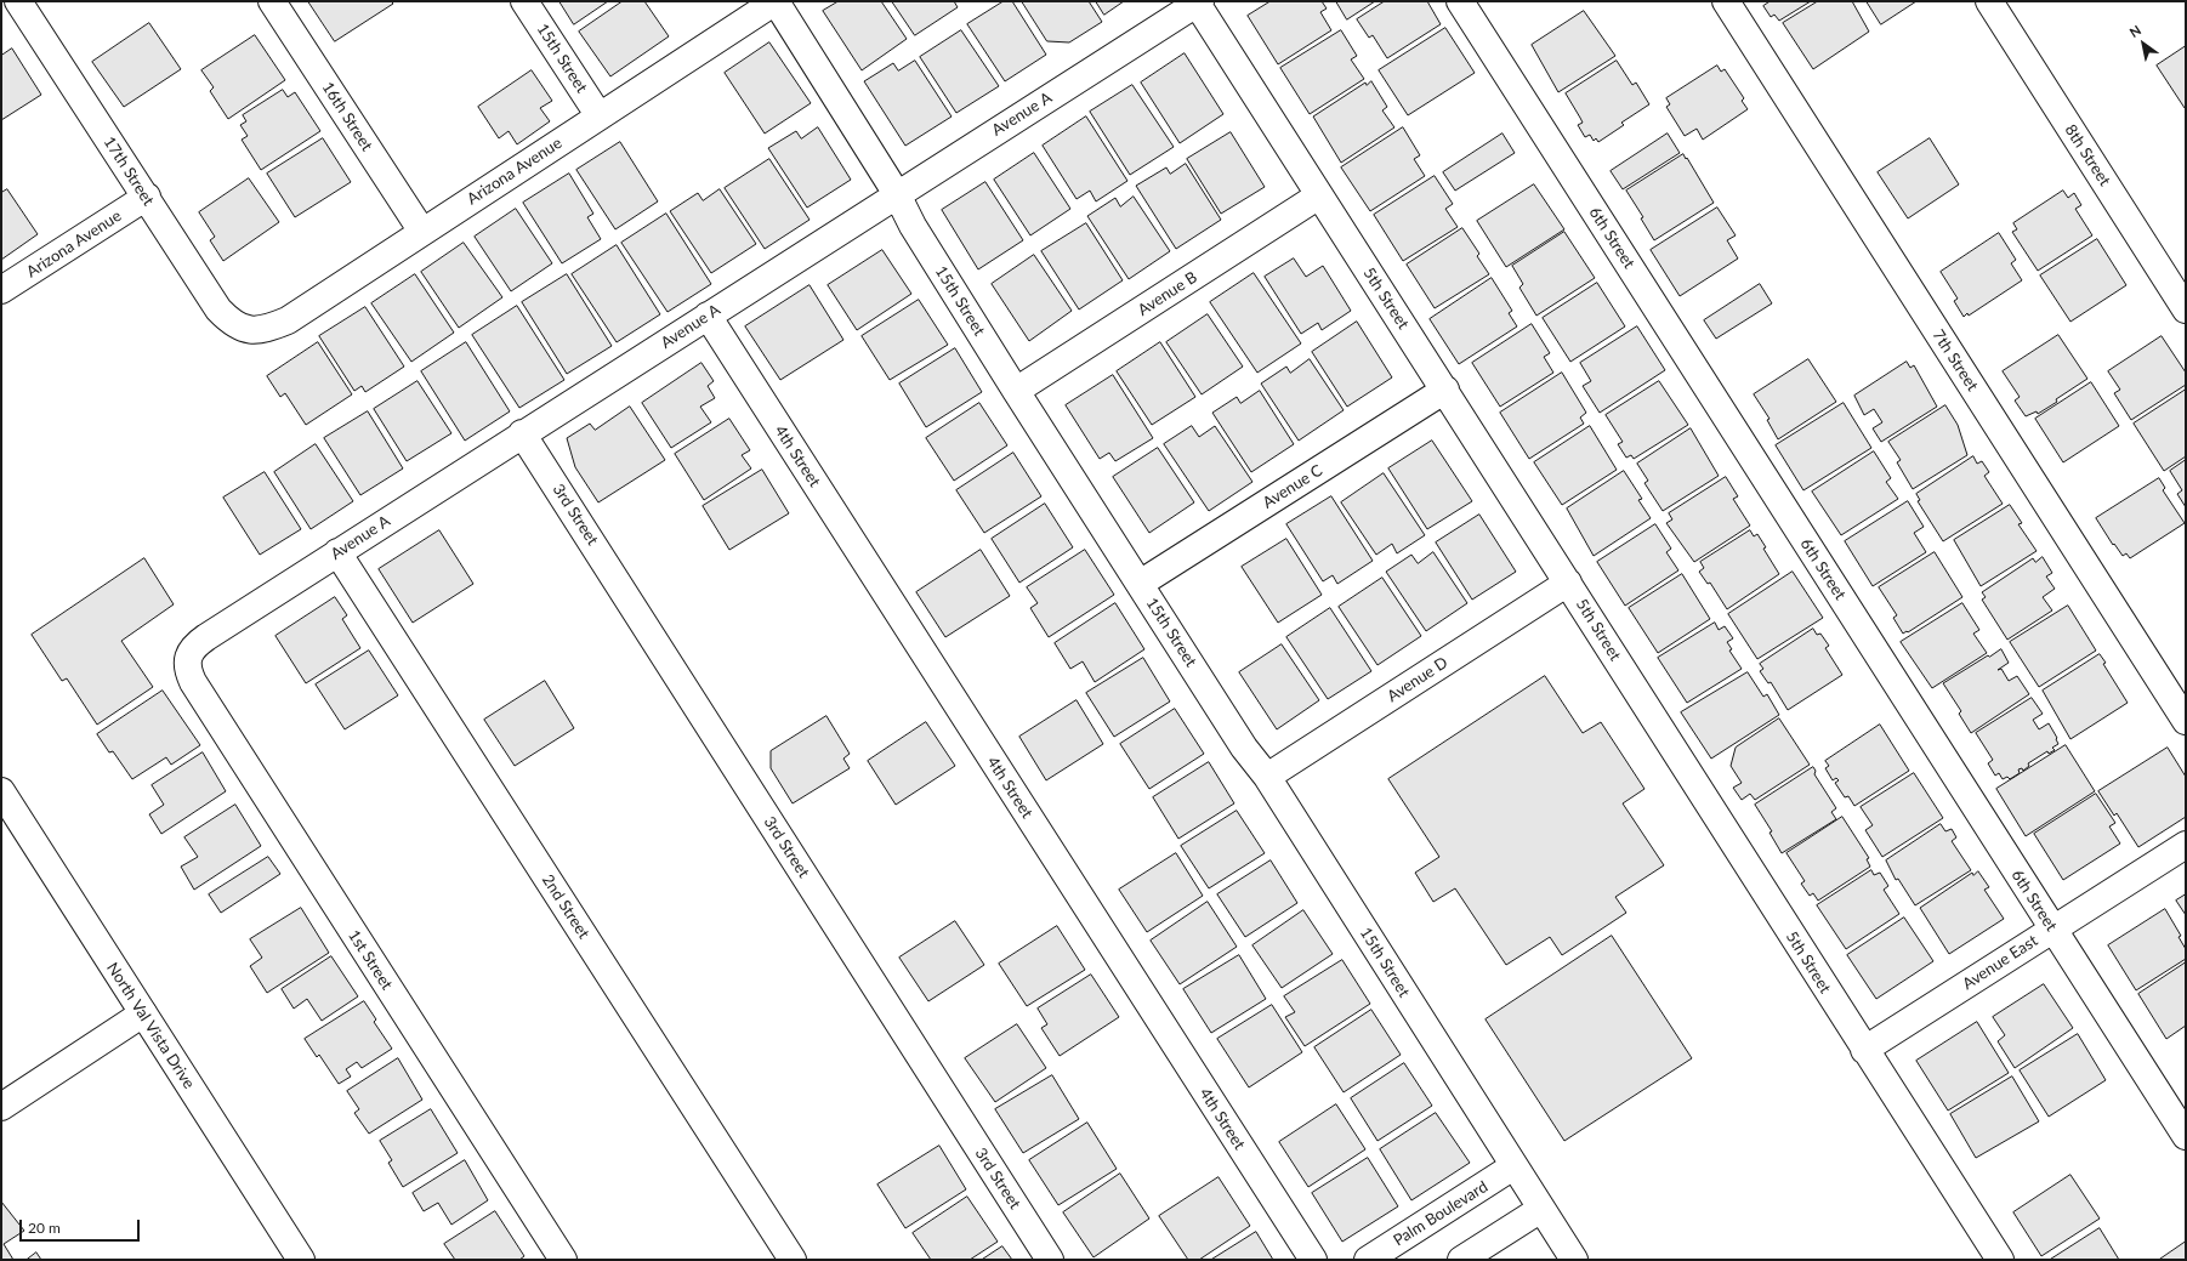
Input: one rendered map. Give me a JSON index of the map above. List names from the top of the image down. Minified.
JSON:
{"streets":{"main road":["15th Street","Avenue A","16th Street","8th Street","17th Street","Arizona Avenue","6th Street","Avenue B","5th Street","7th Street","4th Street","Avenue C","3rd Street","Avenue D","2nd Street","1st Street","Avenue East","North Val Vista Drive","Palm Boulevard"]},"crossings":[["15th Street","Avenue A"],["15th Street","Arizona Avenue"],["15th Street","Avenue B"],["15th Street","Avenue C"],["15th Street","Avenue D"],["15th Street","Palm Boulevard"],["Avenue A","5th Street"],["Avenue A","4th Street"],["Avenue A","3rd Street"],["Avenue A","2nd Street"],["Avenue A","1st Street"],["16th Street","Arizona Avenue"],["17th Street","Arizona Avenue"],["6th Street","Avenue East"],["Avenue B","5th Street"],["5th Street","Avenue C"],["5th Street","Avenue D"],["5th Street","Avenue East"]],"scale_bar":"20 m","north":"top left"}
